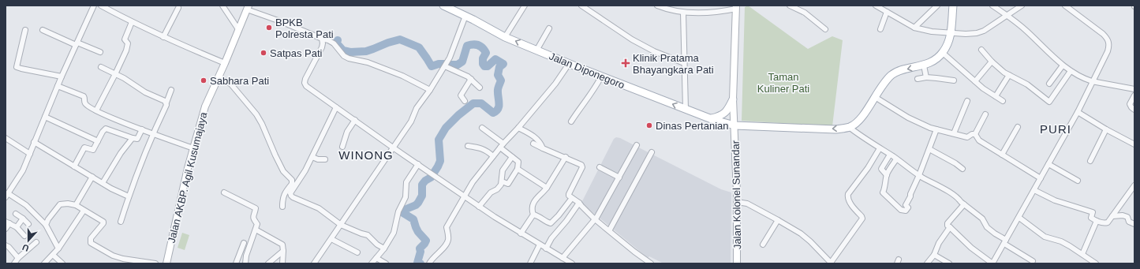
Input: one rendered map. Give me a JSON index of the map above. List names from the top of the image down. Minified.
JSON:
{"streets":{"main road":["Jalan Diponegoro","Jalan AKBP. Agil Kusumajaya","Jalan Kolonel Sunandar"]},"crossings":[["Jalan Diponegoro","Jalan Kolonel Sunandar"]],"one_way":["Jalan Diponegoro"],"districts":["PURI","WINONG"],"parks":["Taman Kuliner Pati"],"places":{"other":["BPKB Polresta Pati","Satpas Pati","Sabhara Pati","Dinas Pertanian"],"health":["Klinik Pratama Bhayangkara Pati"]},"north":"bottom"}
